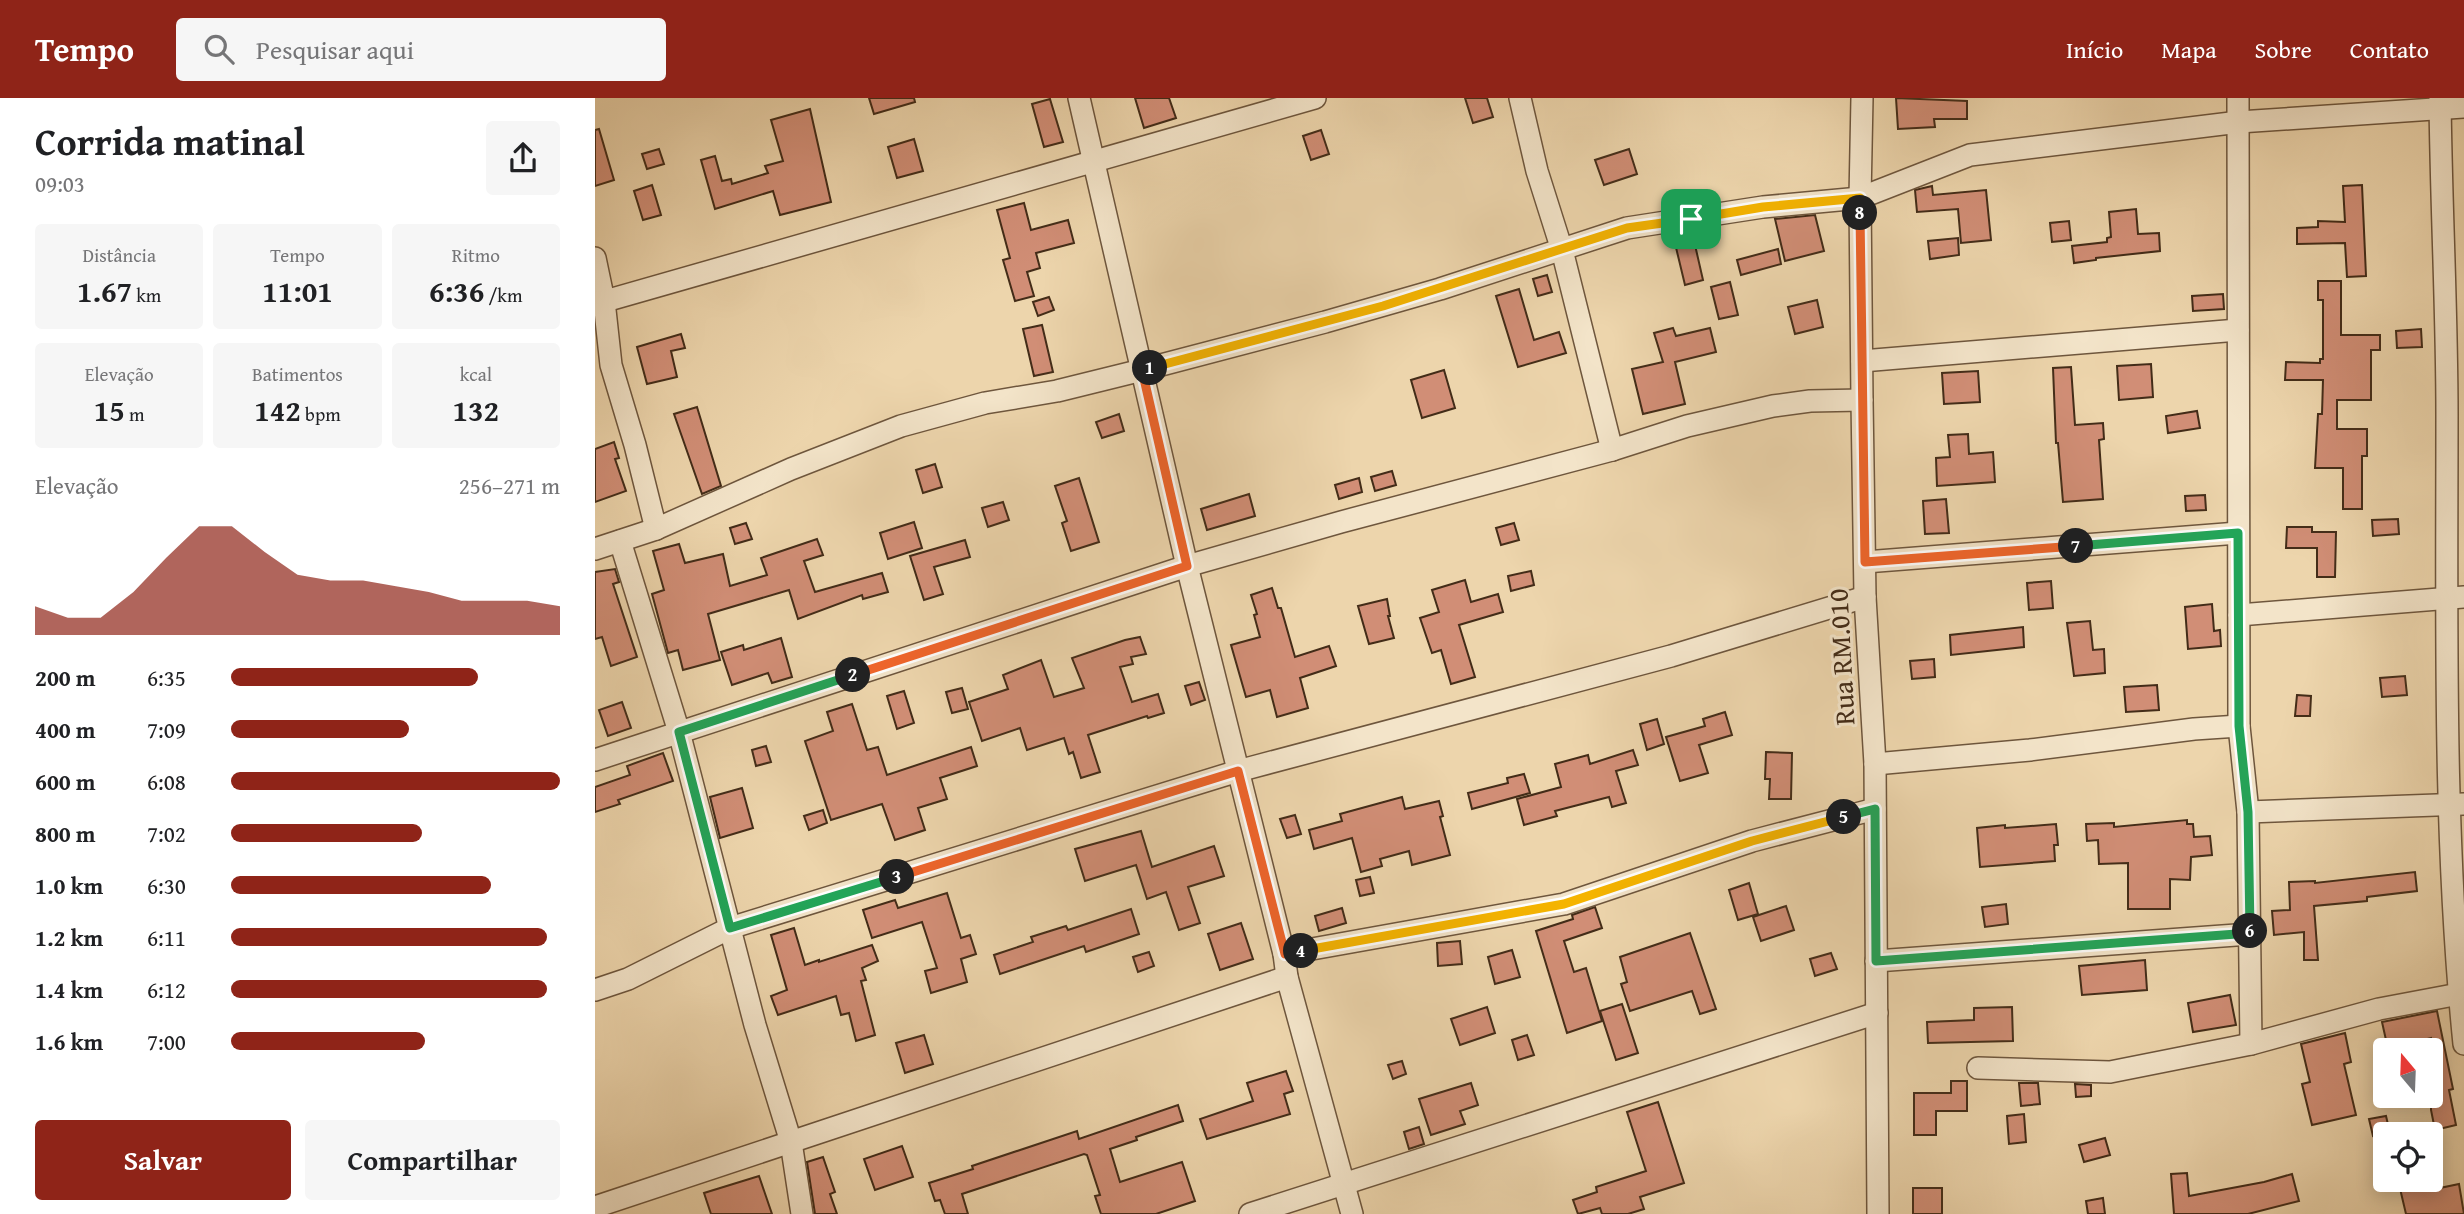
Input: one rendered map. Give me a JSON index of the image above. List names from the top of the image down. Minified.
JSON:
{"streets":{"street":["Rua RM.010"]},"north":"top","page":{"header":"Tempo","search":"Pesquisar aqui","nav":["Início","Mapa","Sobre","Contato"],"heading":["Corrida matinal","09:03"],"pins":["8","1","7","2","5","3","6","4"],"stats":[["Distância","1.67 km"],["Tempo","11:01"],["Ritmo","6:36 /km"],["Elevação","15 m"],["Batimentos","142 bpm"],["kcal","132"]],"chart":["Elevação","256–271 m"],"list":[{"name":"200 m","note":"6:35"},{"name":"400 m","note":"7:09"},{"name":"600 m","note":"6:08"},{"name":"800 m","note":"7:02"},{"name":"1.0 km","note":"6:30"},{"name":"1.2 km","note":"6:11"},{"name":"1.4 km","note":"6:12"},{"name":"1.6 km","note":"7:00"}],"buttons":["Salvar","Compartilhar"]}}
